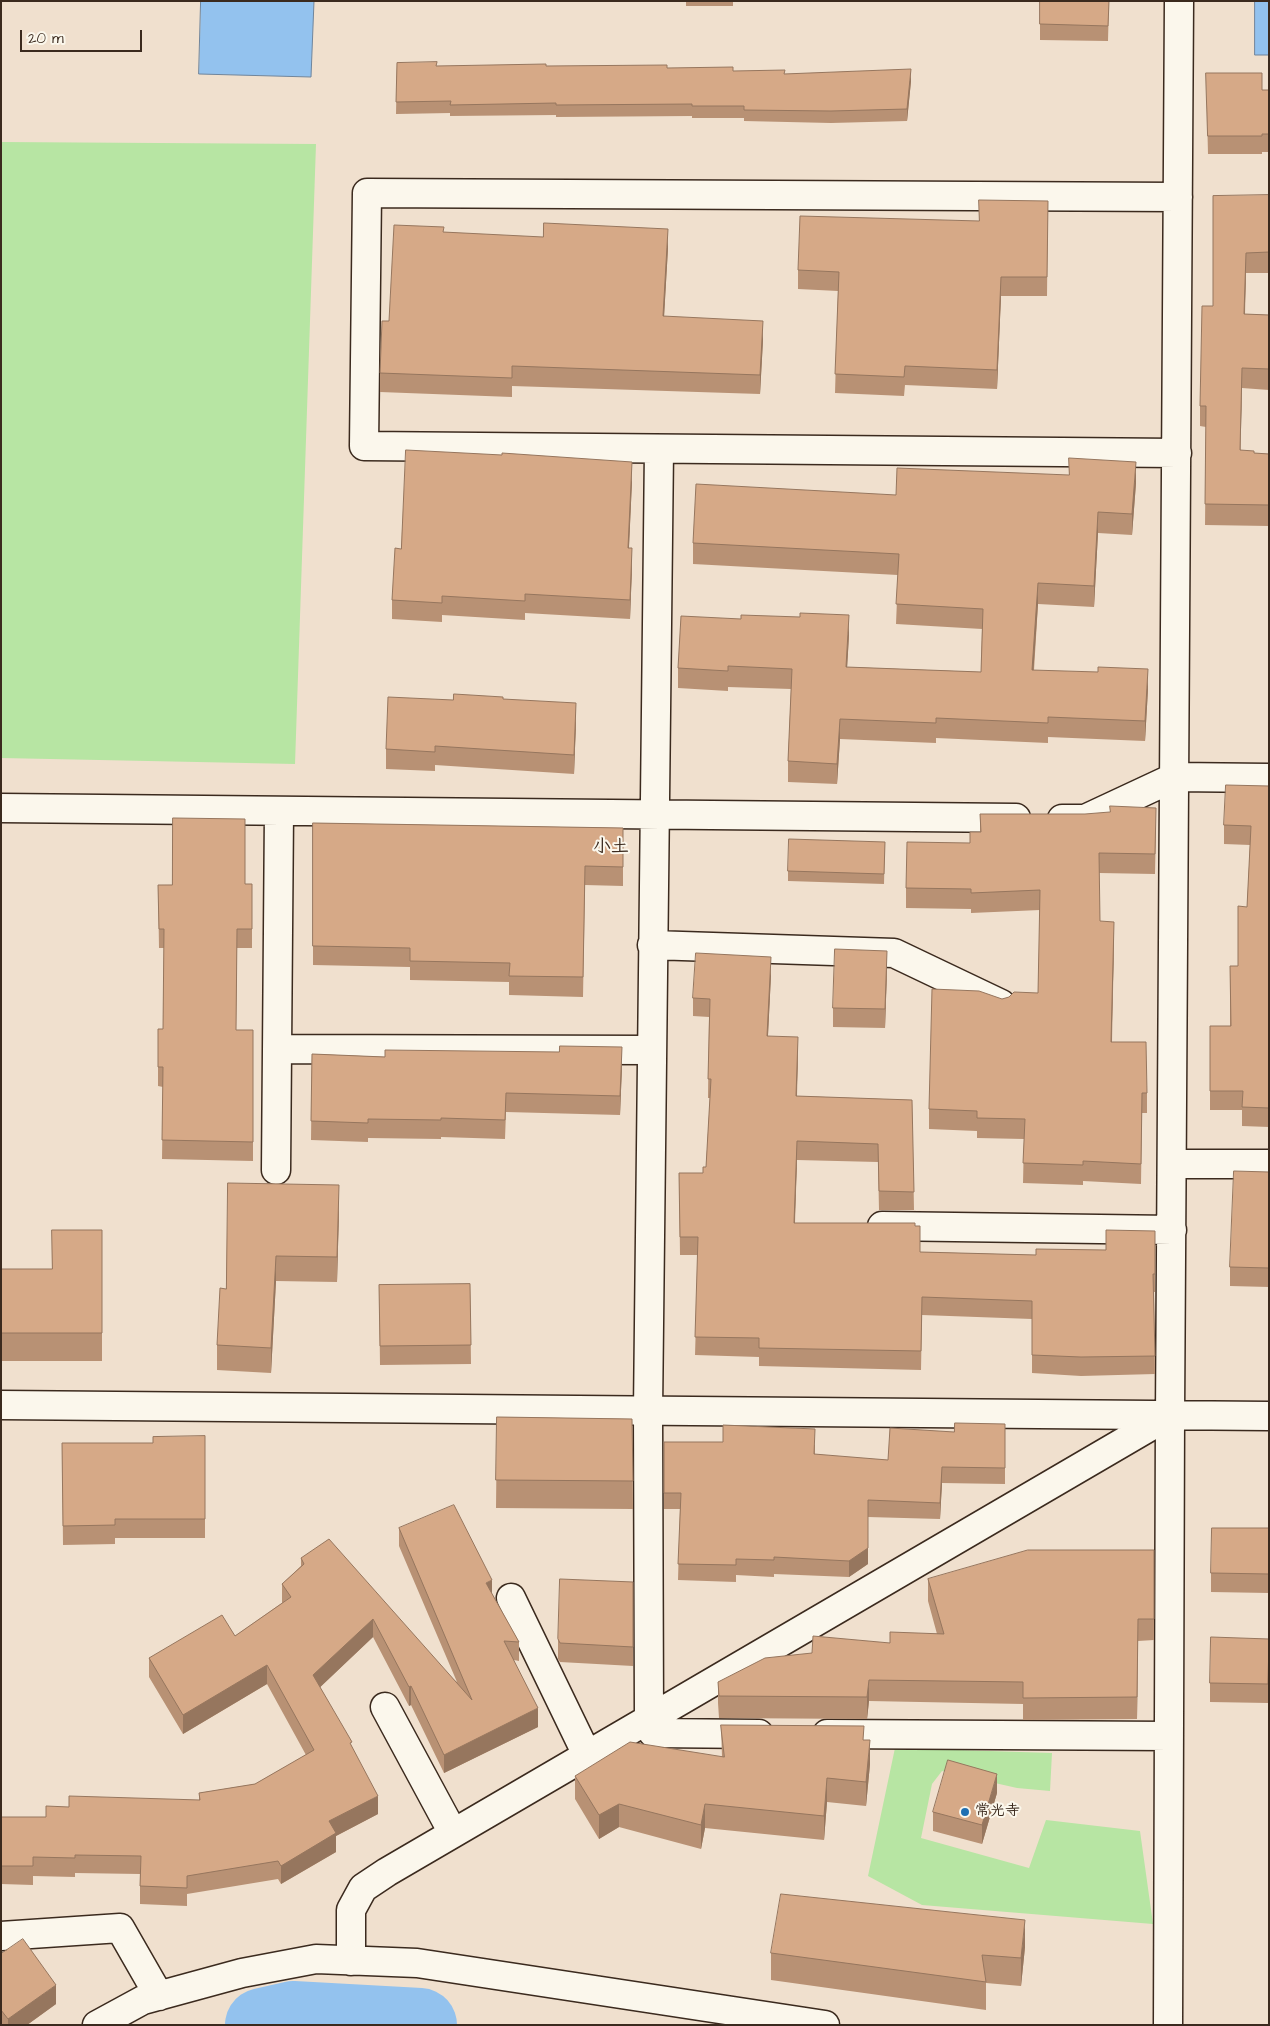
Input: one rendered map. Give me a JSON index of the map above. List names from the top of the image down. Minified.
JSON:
{"districts":["小土"],"places":["常光寺"],"scale_bar":"20 m"}
